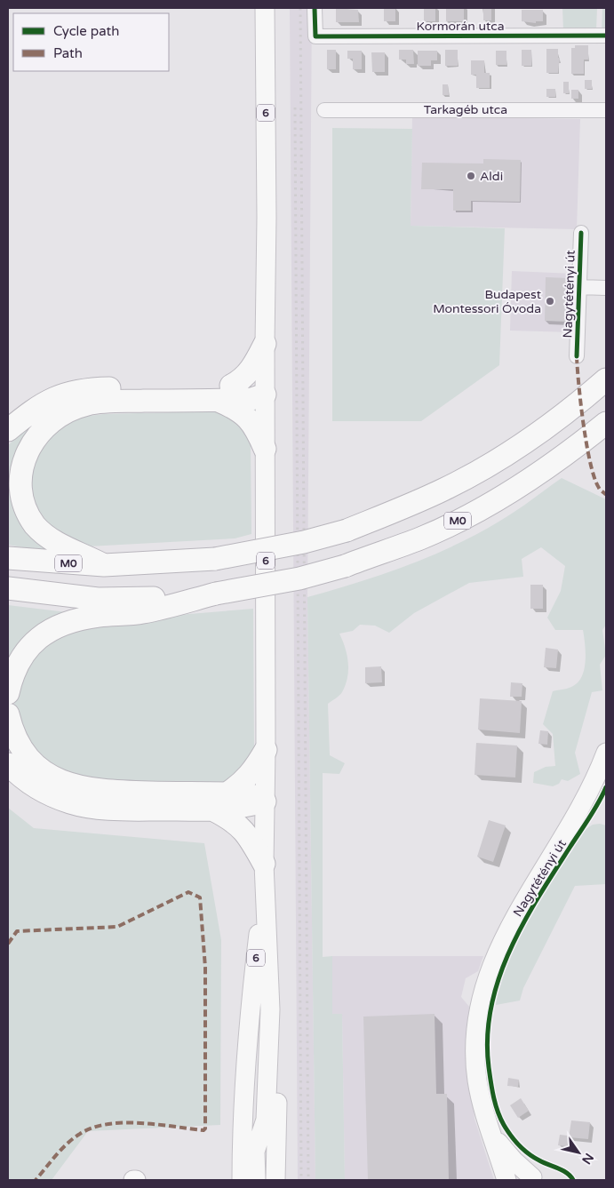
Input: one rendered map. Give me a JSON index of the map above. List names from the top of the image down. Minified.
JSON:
{"streets":{"highway":["M0"],"main road":["6","Nagytétényi út"],"street":["Kormorán utca","Tarkagéb utca"]},"places":["Aldi","Budapest Montessori Óvoda"],"legend":["Cycle path","Path"],"north":"bottom right"}
